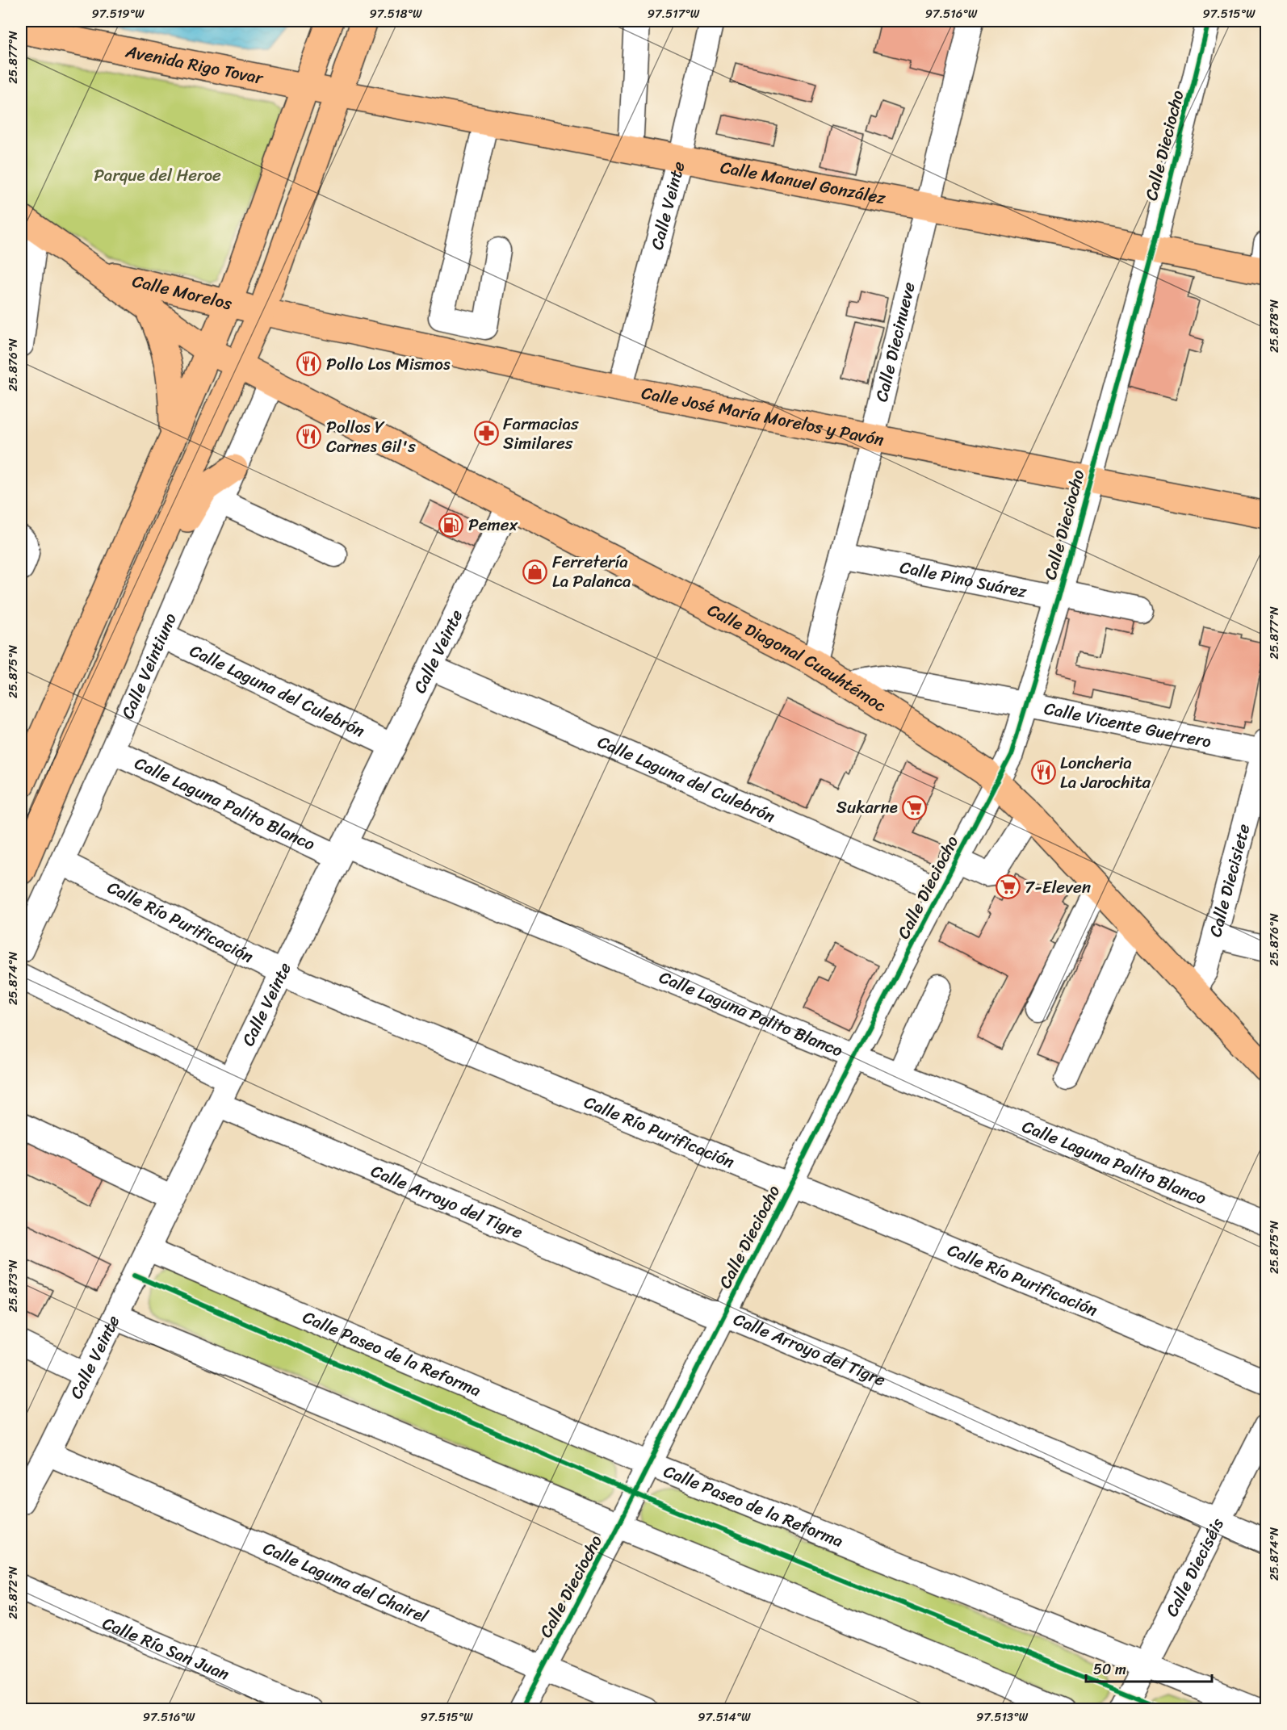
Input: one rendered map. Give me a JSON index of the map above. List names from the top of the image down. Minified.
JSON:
{"streets":{"main road":["Avenida Rigo Tovar","Calle Manuel González","Calle Morelos","Calle José María Morelos y Pavón","Calle Diagonal Cuauhtémoc"],"street":["Calle Dieciocho","Calle Veinte","Calle Diecinueve","Calle Pino Suárez","Calle Veintiuno","Calle Laguna del Culebrón","Calle Vicente Guerrero","Calle Laguna Palito Blanco","Calle Diecisiete","Calle Río Purificación","Calle Arroyo del Tigre","Calle Paseo de la Reforma","Calle Dieciséis","Calle Laguna del Chairel","Calle Río San Juan"]},"crossings":[["Avenida Rigo Tovar","Calle Manuel González"],["Calle Dieciocho","Calle Manuel González"],["Calle Dieciocho","Calle José María Morelos y Pavón"],["Calle Dieciocho","Calle Pino Suárez"],["Calle Dieciocho","Calle Diagonal Cuauhtémoc"],["Calle Dieciocho","Calle Laguna del Culebrón"],["Calle Dieciocho","Calle Vicente Guerrero"],["Calle Dieciocho","Calle Laguna Palito Blanco"],["Calle Dieciocho","Calle Río Purificación"],["Calle Dieciocho","Calle Arroyo del Tigre"],["Calle Dieciocho","Calle Paseo de la Reforma"],["Calle Dieciocho","Calle Laguna del Chairel"],["Calle Manuel González","Calle Veinte"],["Calle Manuel González","Calle Diecinueve"],["Calle Veinte","Calle José María Morelos y Pavón"],["Calle Veinte","Calle Diagonal Cuauhtémoc"],["Calle Veinte","Calle Laguna del Culebrón"],["Calle Veinte","Calle Laguna Palito Blanco"],["Calle Veinte","Calle Río Purificación"],["Calle Veinte","Calle Arroyo del Tigre"],["Calle Veinte","Calle Paseo de la Reforma"],["Calle Veinte","Calle Laguna del Chairel"],["Calle Morelos","Calle José María Morelos y Pavón"],["Calle Morelos","Calle Diagonal Cuauhtémoc"],["Calle Diecinueve","Calle José María Morelos y Pavón"],["Calle Diecinueve","Calle Pino Suárez"],["Calle Diecinueve","Calle Diagonal Cuauhtémoc"],["Calle Diagonal Cuauhtémoc","Calle Veintiuno"],["Calle Diagonal Cuauhtémoc","Calle Vicente Guerrero"],["Calle Diagonal Cuauhtémoc","Calle Diecisiete"],["Calle Veintiuno","Calle Laguna del Culebrón"],["Calle Veintiuno","Calle Laguna Palito Blanco"],["Calle Veintiuno","Calle Río Purificación"],["Calle Vicente Guerrero","Calle Diecisiete"],["Calle Arroyo del Tigre","Calle Dieciséis"],["Calle Paseo de la Reforma","Calle Dieciséis"]],"parks":["Parque del Heroe"],"places":{"restaurant":["Pollo Los Mismos","Pollos Y Carnes Gil's","Loncheria La Jarochita"],"pharmacy":["Farmacias Similares"],"fuel station":["Pemex"],"shop":["Ferretería La Palanca"],"supermarket":["Sukarne","7-Eleven"]},"scale_bar":"50 m","coordinates":["97.519°W","97.518°W","97.517°W","97.516°W","97.515°W","25.877°N","25.878°N","25.876°N","25.875°N","25.874°N","25.873°N","25.872°N","97.514°W","97.513°W"]}
